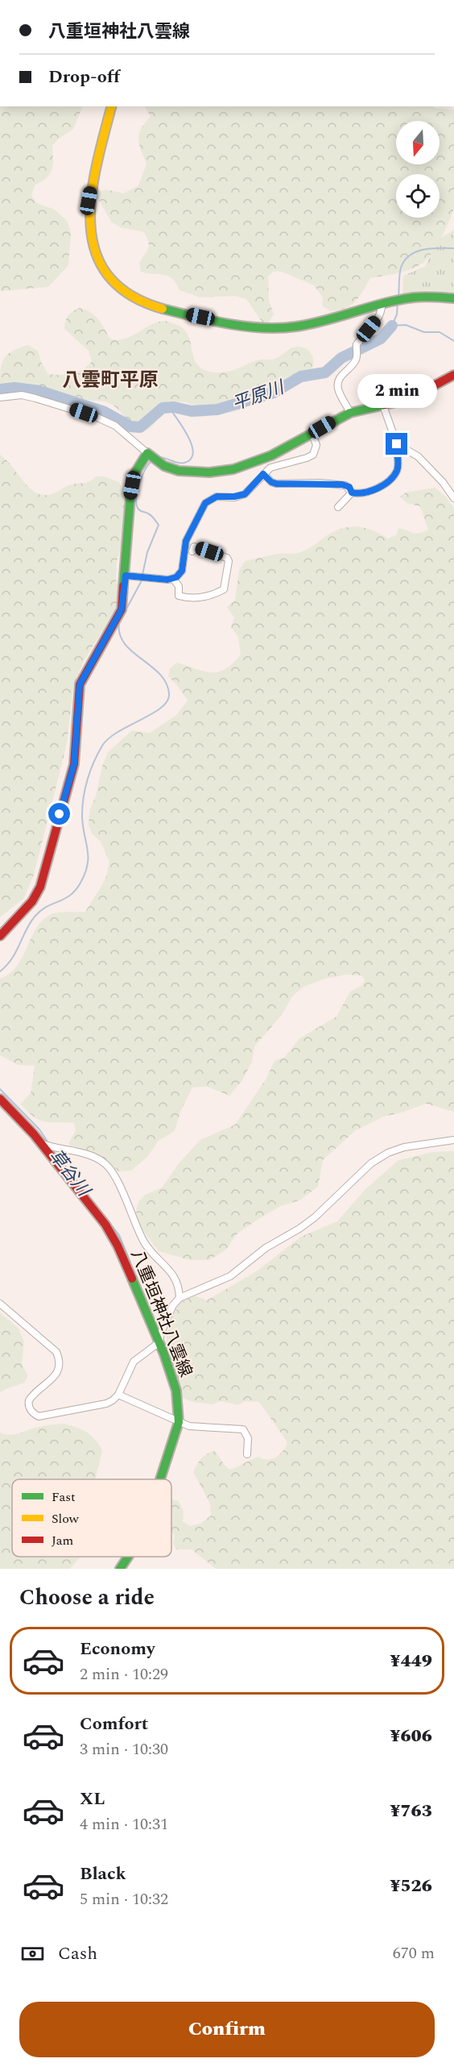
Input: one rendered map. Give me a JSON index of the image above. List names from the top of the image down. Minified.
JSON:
{"streets":{"main road":["八重垣神社八雲線"]},"districts":["八雲町平原"],"water":["平原川","草谷川"],"legend":["Fast","Slow","Jam"],"north":"bottom","page":{"banner":["八重垣神社八雲線","Drop-off"],"bubble":"2 min","heading":"Choose a ride","list":[{"name":"Economy","note":"2 min · 10:29","value":"¥449"},{"name":"Comfort","note":"3 min · 10:30","value":"¥606"},{"name":"XL","note":"4 min · 10:31","value":"¥763"},{"name":"Black","note":"5 min · 10:32","value":"¥526"}],"pay":["Cash","670 m"],"buttons":"Confirm"}}
